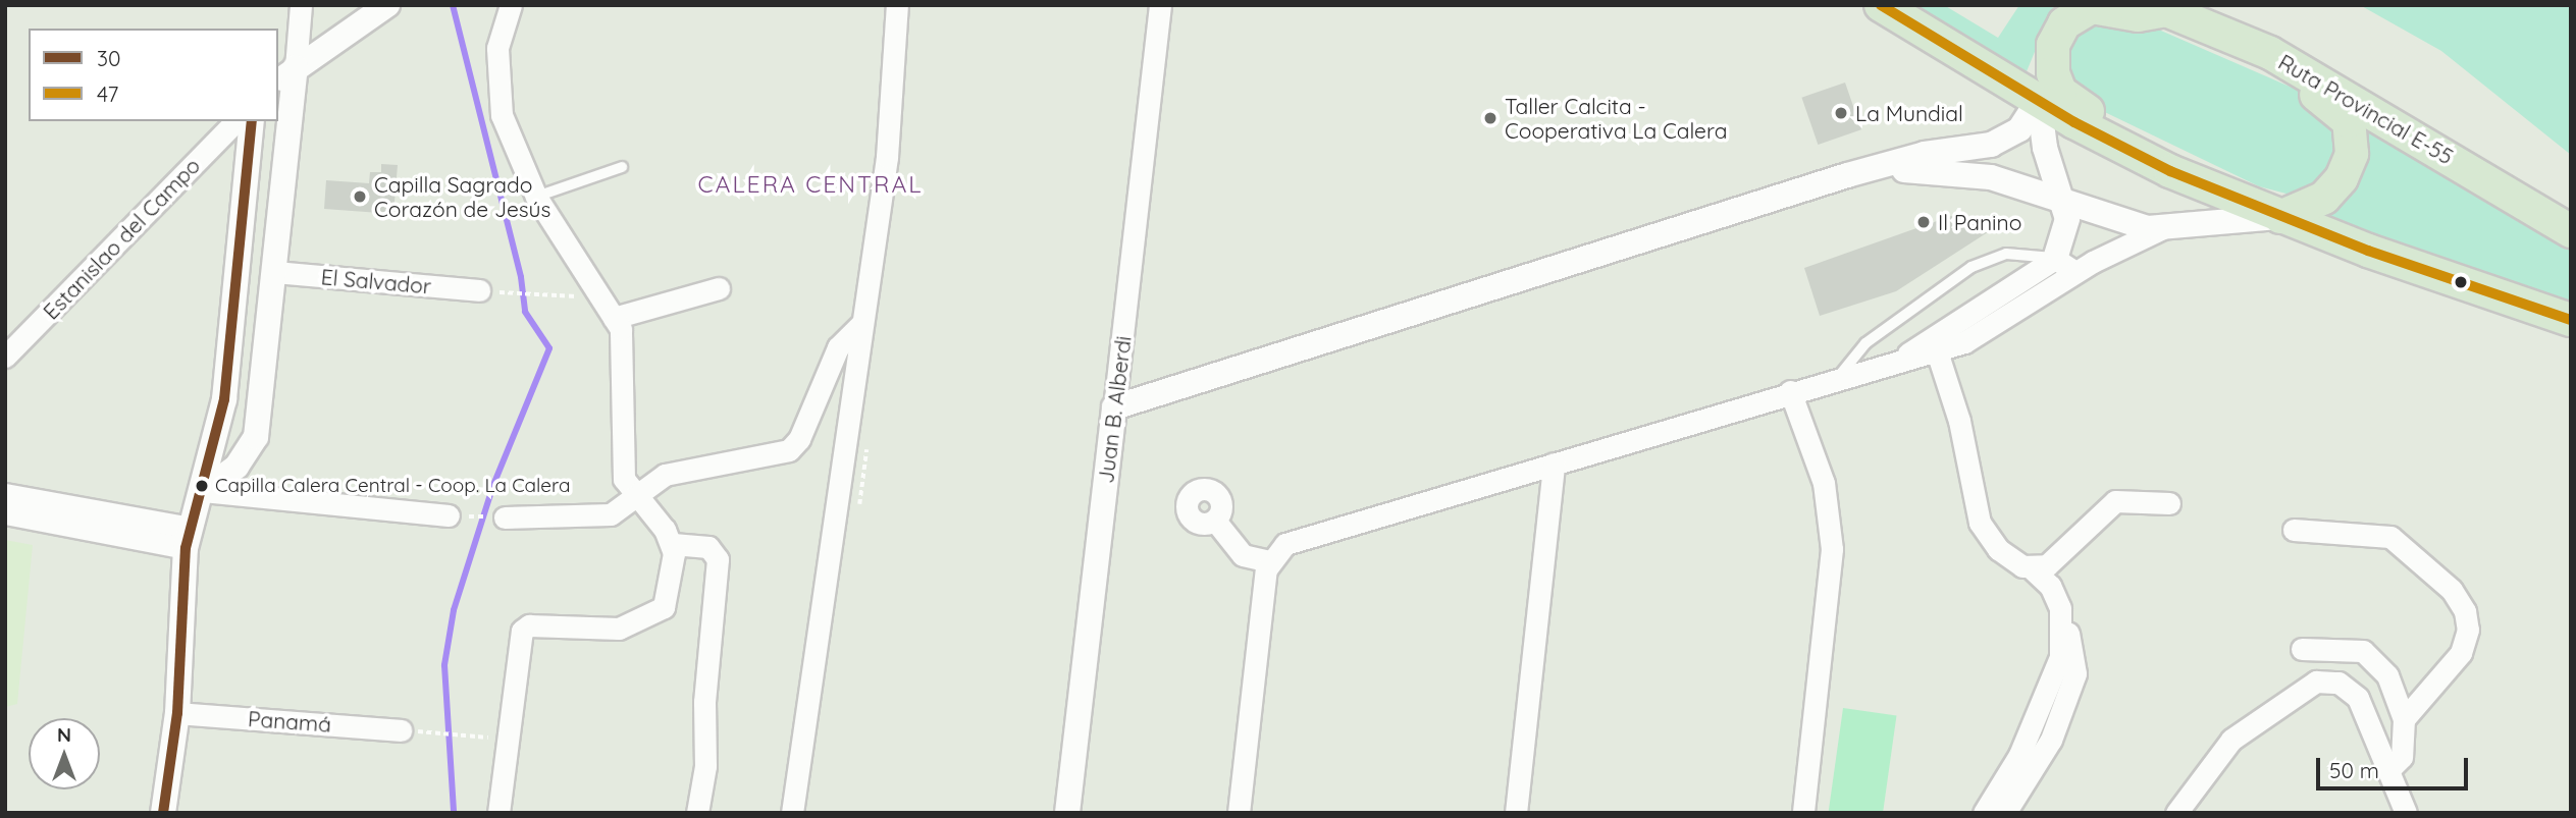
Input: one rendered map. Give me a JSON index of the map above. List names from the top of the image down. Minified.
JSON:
{"streets":{"main road":["Ruta Provincial E-55"],"street":["Estanislao del Campo","El Salvador","Juan B. Alberdi","Panamá"]},"districts":["CALERA CENTRAL"],"places":["La Mundial","Taller Calcita - Cooperativa La Calera","Capilla Sagrado Corazón de Jesús","Il Panino","Capilla Calera Central - Coop. La Calera"],"lines":["transit line 47","transit line 30"],"legend":["30","47"],"scale_bar":"50 m","north":"top"}
